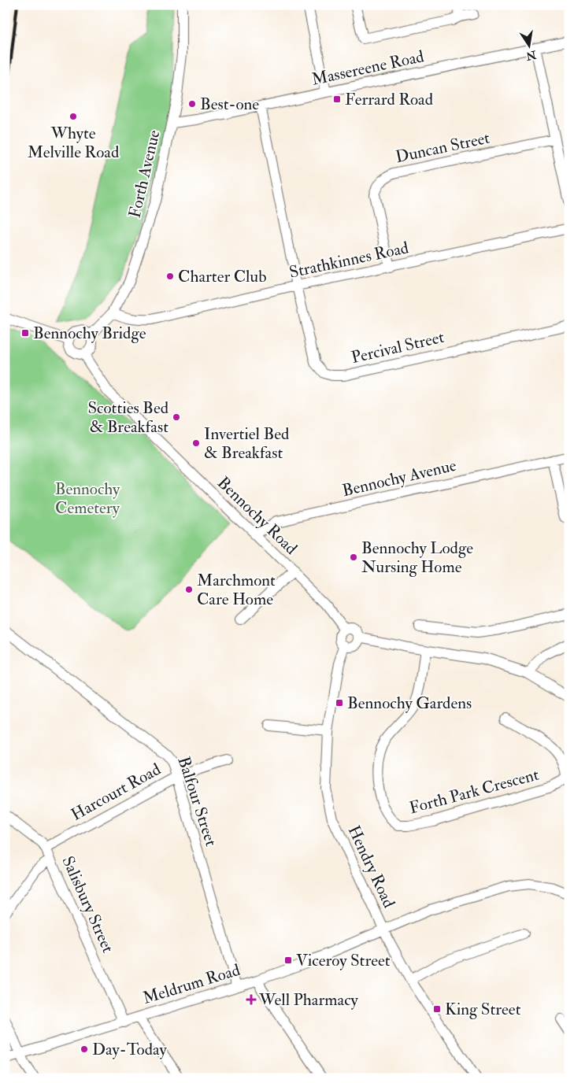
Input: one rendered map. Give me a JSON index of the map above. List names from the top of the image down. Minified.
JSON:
{"streets":{"street":["Massereene Road","Duncan Street","Forth Avenue","Strathkinnes Road","Percival Street","Bennochy Avenue","Bennochy Road","Forth Park Crescent","Harcourt Road","Balfour Street","Hendry Road","Salisbury Street","Meldrum Road"]},"crossings":[["Massereene Road","Forth Avenue"],["Massereene Road","Percival Street"],["Duncan Street","Strathkinnes Road"],["Forth Avenue","Strathkinnes Road"],["Forth Avenue","Bennochy Road"],["Strathkinnes Road","Percival Street"],["Bennochy Avenue","Bennochy Road"],["Bennochy Road","Hendry Road"],["Harcourt Road","Balfour Street"],["Harcourt Road","Salisbury Street"],["Balfour Street","Meldrum Road"],["Hendry Road","Meldrum Road"],["Salisbury Street","Meldrum Road"]],"parks":["Bennochy Cemetery"],"places":{"transit":["Ferrard Road","Bennochy Bridge","Bennochy Gardens","Viceroy Street","King Street"],"other":["Best-one","Whyte Melville Road","Charter Club","Scotties Bed & Breakfast","Invertiel Bed & Breakfast","Bennochy Lodge Nursing Home","Marchmont Care Home","Day-Today"],"health":["Well Pharmacy"]},"north":"bottom"}
